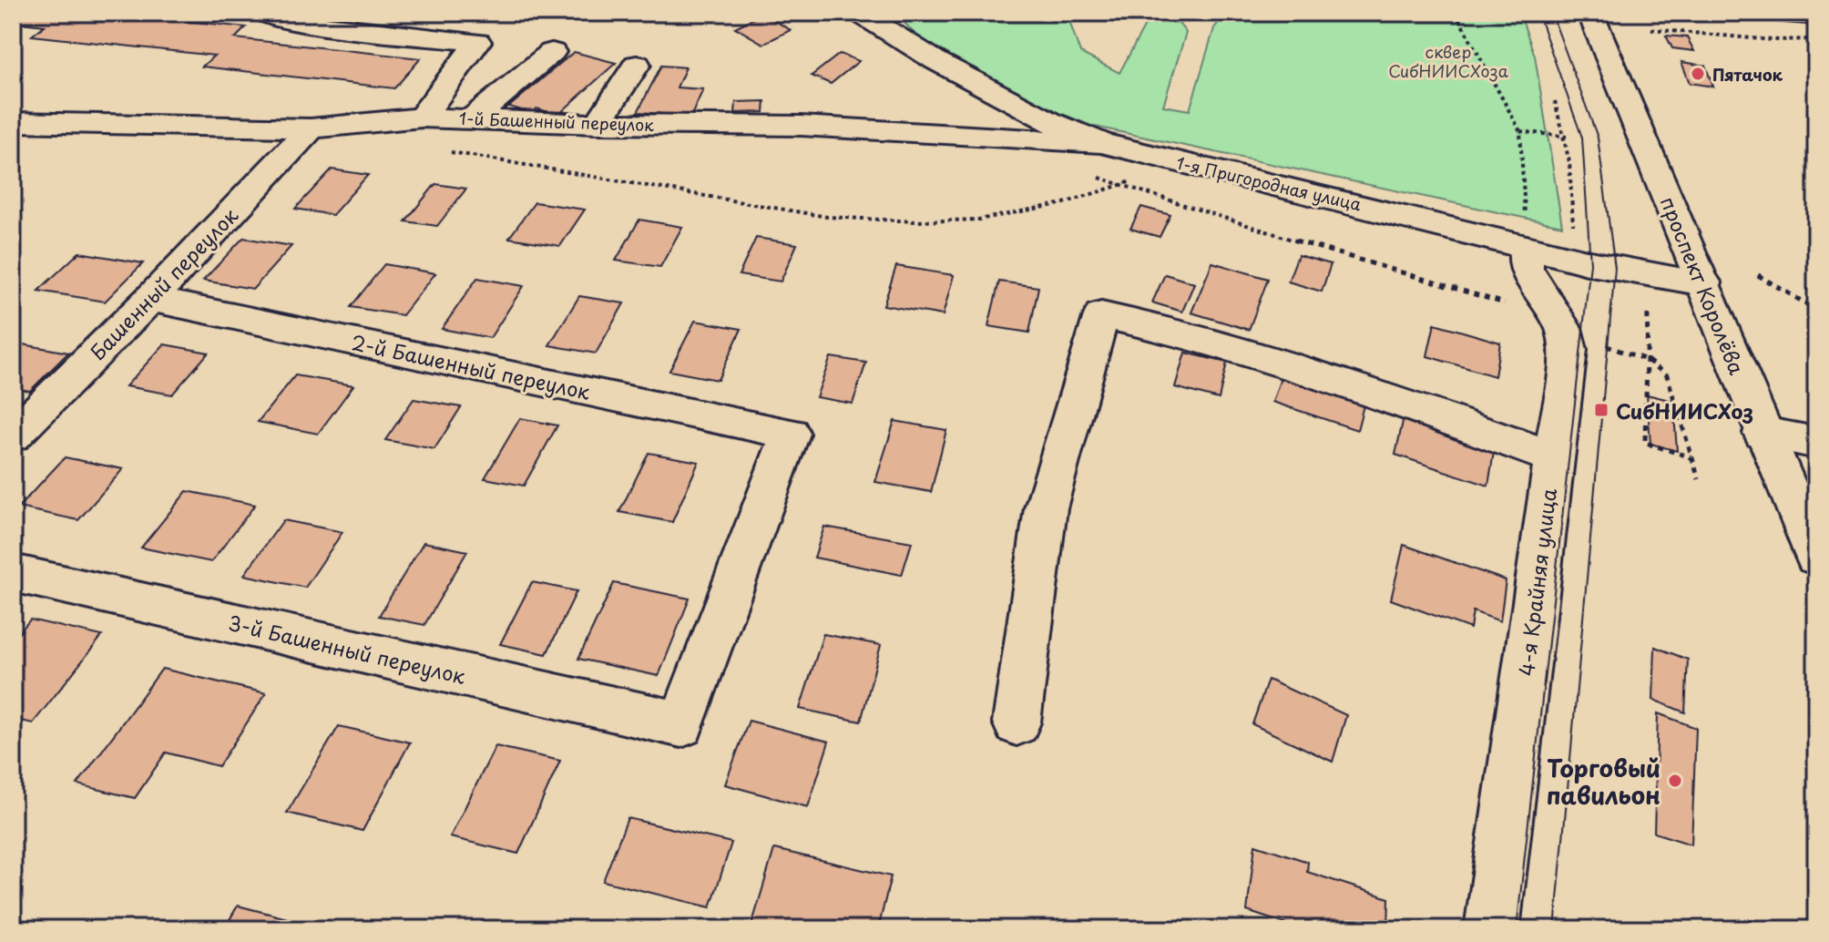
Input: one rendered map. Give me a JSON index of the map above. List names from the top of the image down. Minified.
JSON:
{"streets":{"street":["1-й Башенный переулок","1-я Пригородная улица","Башенный переулок","проспект Королёва","2-й Башенный переулок","4-я Крайняя улица","3-й Башенный переулок"]},"crossings":[["1-й Башенный переулок","1-я Пригородная улица"],["1-й Башенный переулок","Башенный переулок"],["1-я Пригородная улица","проспект Королёва"],["1-я Пригородная улица","4-я Крайняя улица"],["Башенный переулок","2-й Башенный переулок"],["2-й Башенный переулок","3-й Башенный переулок"]],"parks":["сквер СибНИИСХоза"],"places":{"other":["Пятачок","Торговый павильон"],"transit":["СибНИИСХоз"]}}
